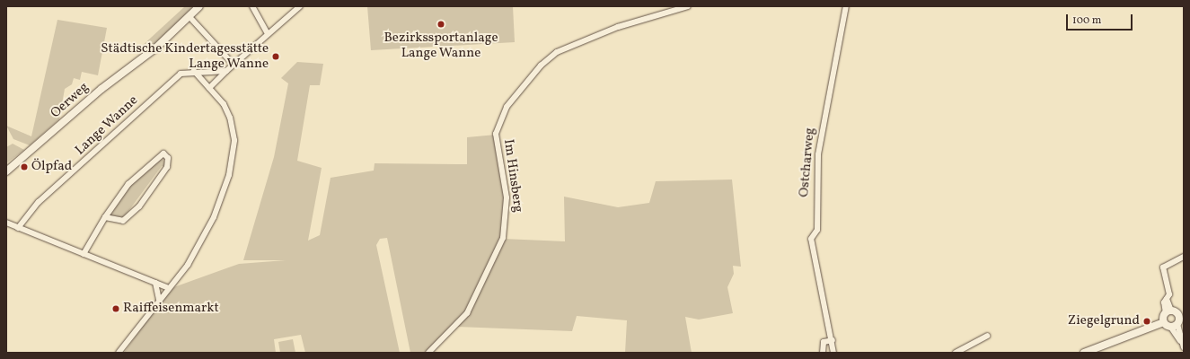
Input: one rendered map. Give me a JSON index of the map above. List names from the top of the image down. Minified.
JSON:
{"streets":{"main road":["Oerweg"],"street":["Lange Wanne","Ostcharweg","Im Hinsberg"]},"places":["Bezirkssportanlage Lange Wanne","Städtische Kindertagesstätte Lange Wanne","Ölpfad","Raiffeisenmarkt","Ziegelgrund"],"scale_bar":"100 m"}
